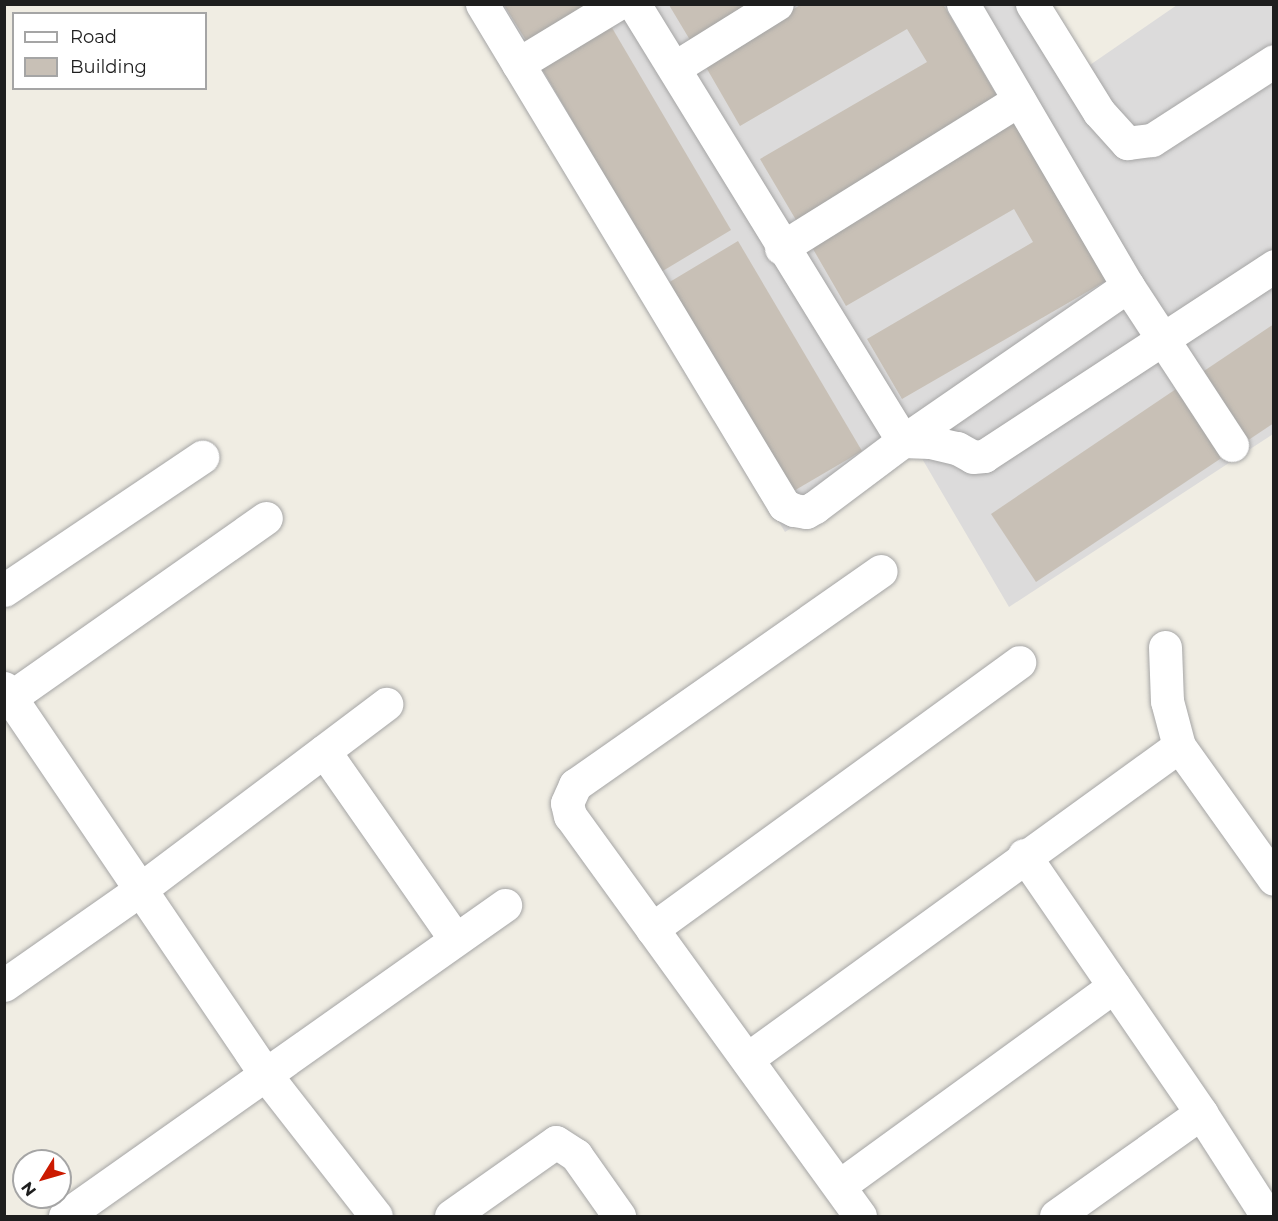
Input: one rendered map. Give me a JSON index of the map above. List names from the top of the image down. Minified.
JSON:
{"legend":["Road","Building"],"north":"bottom left"}
